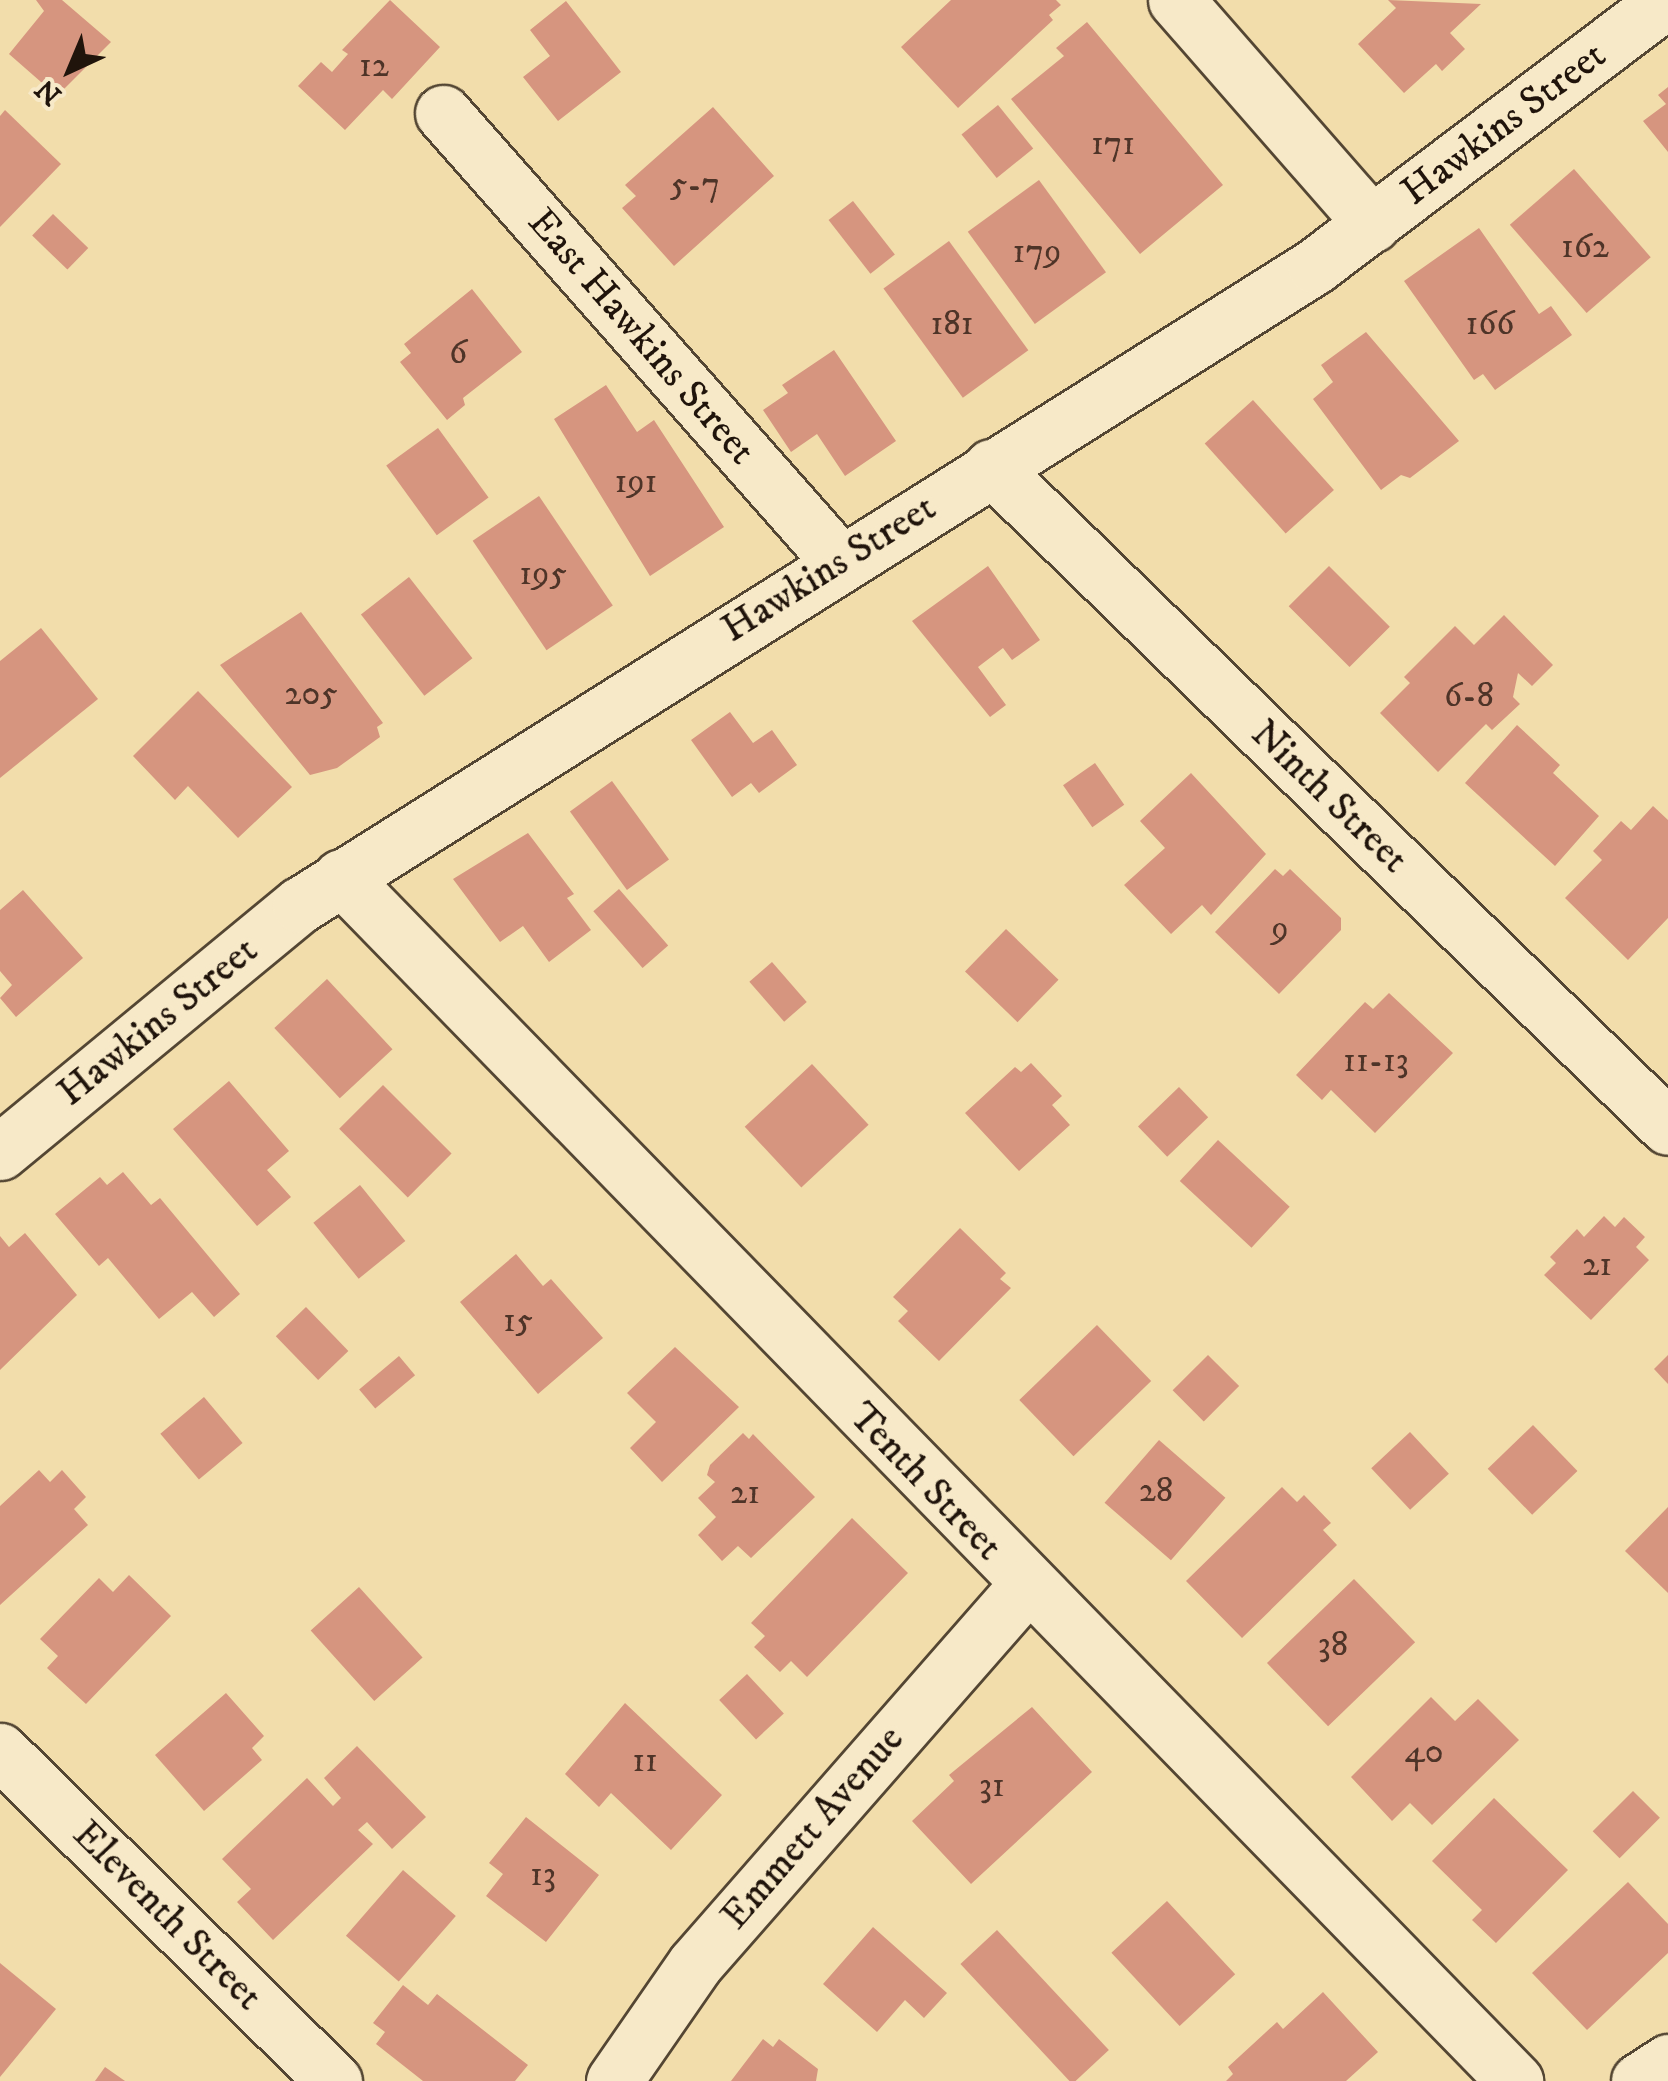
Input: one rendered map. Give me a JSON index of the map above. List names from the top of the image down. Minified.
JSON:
{"streets":{"street":["Hawkins Street","East Hawkins Street","Ninth Street","Tenth Street","Emmett Avenue","Eleventh Street"]},"crossings":[["Hawkins Street","East Hawkins Street"],["Hawkins Street","Ninth Street"],["Hawkins Street","Tenth Street"],["Tenth Street","Emmett Avenue"]],"house_numbers":["12","171","5-7","162","179","181","166","6","191","195","205","6-8","9","11-13","21","15","28","21","38","40","11","31","13"],"north":"bottom left"}
